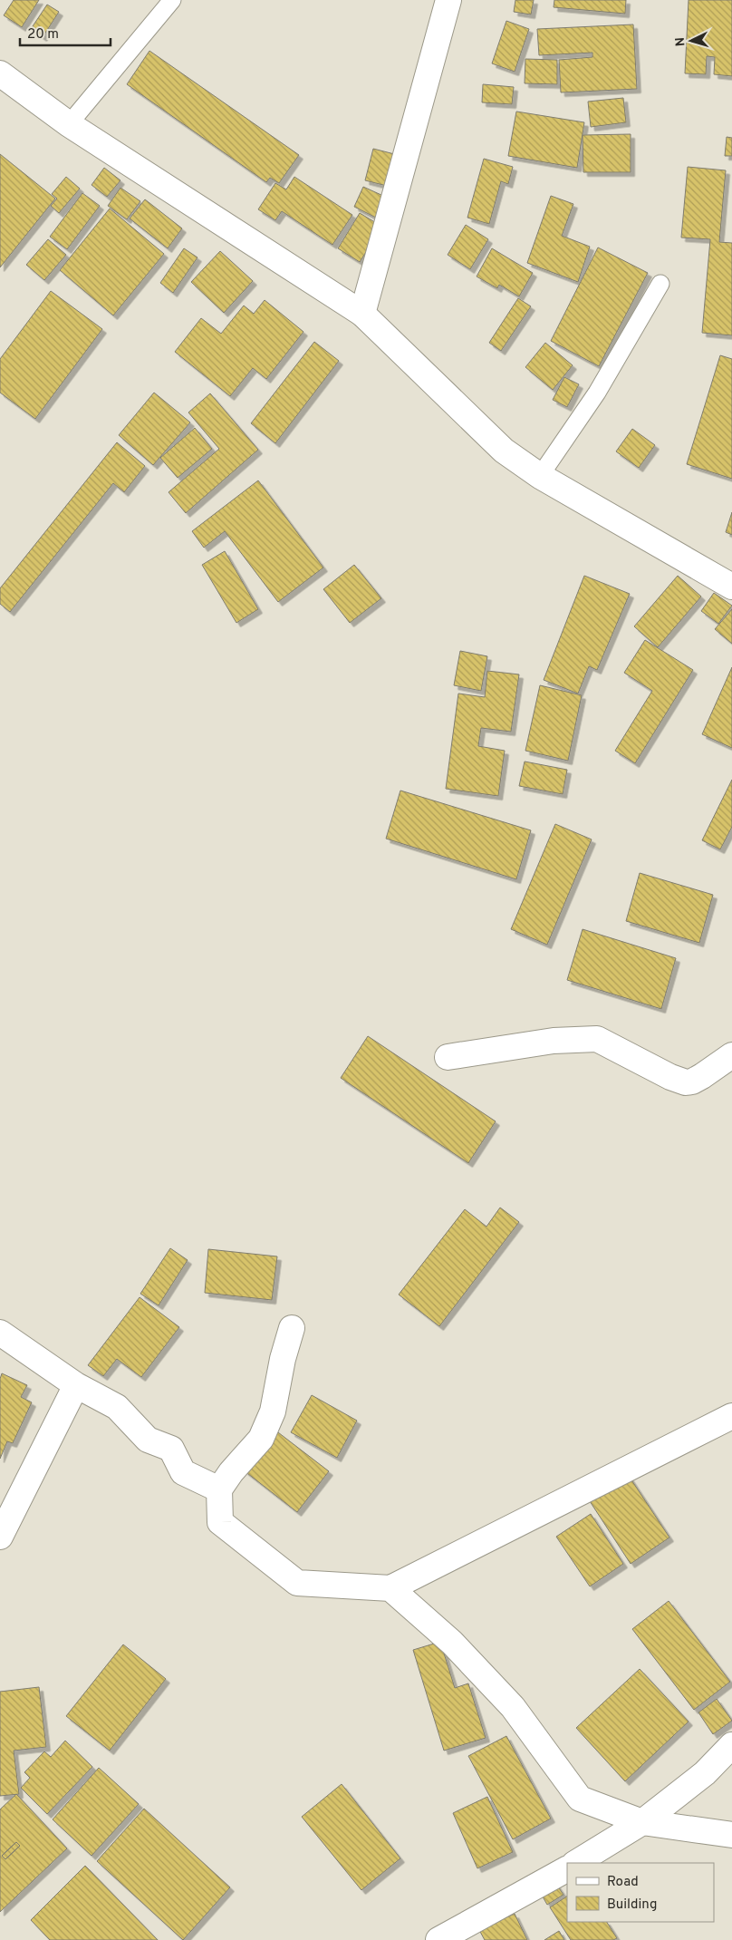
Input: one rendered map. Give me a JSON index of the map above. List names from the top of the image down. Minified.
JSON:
{"legend":["Road","Building"],"scale_bar":"20 m","north":"left"}
